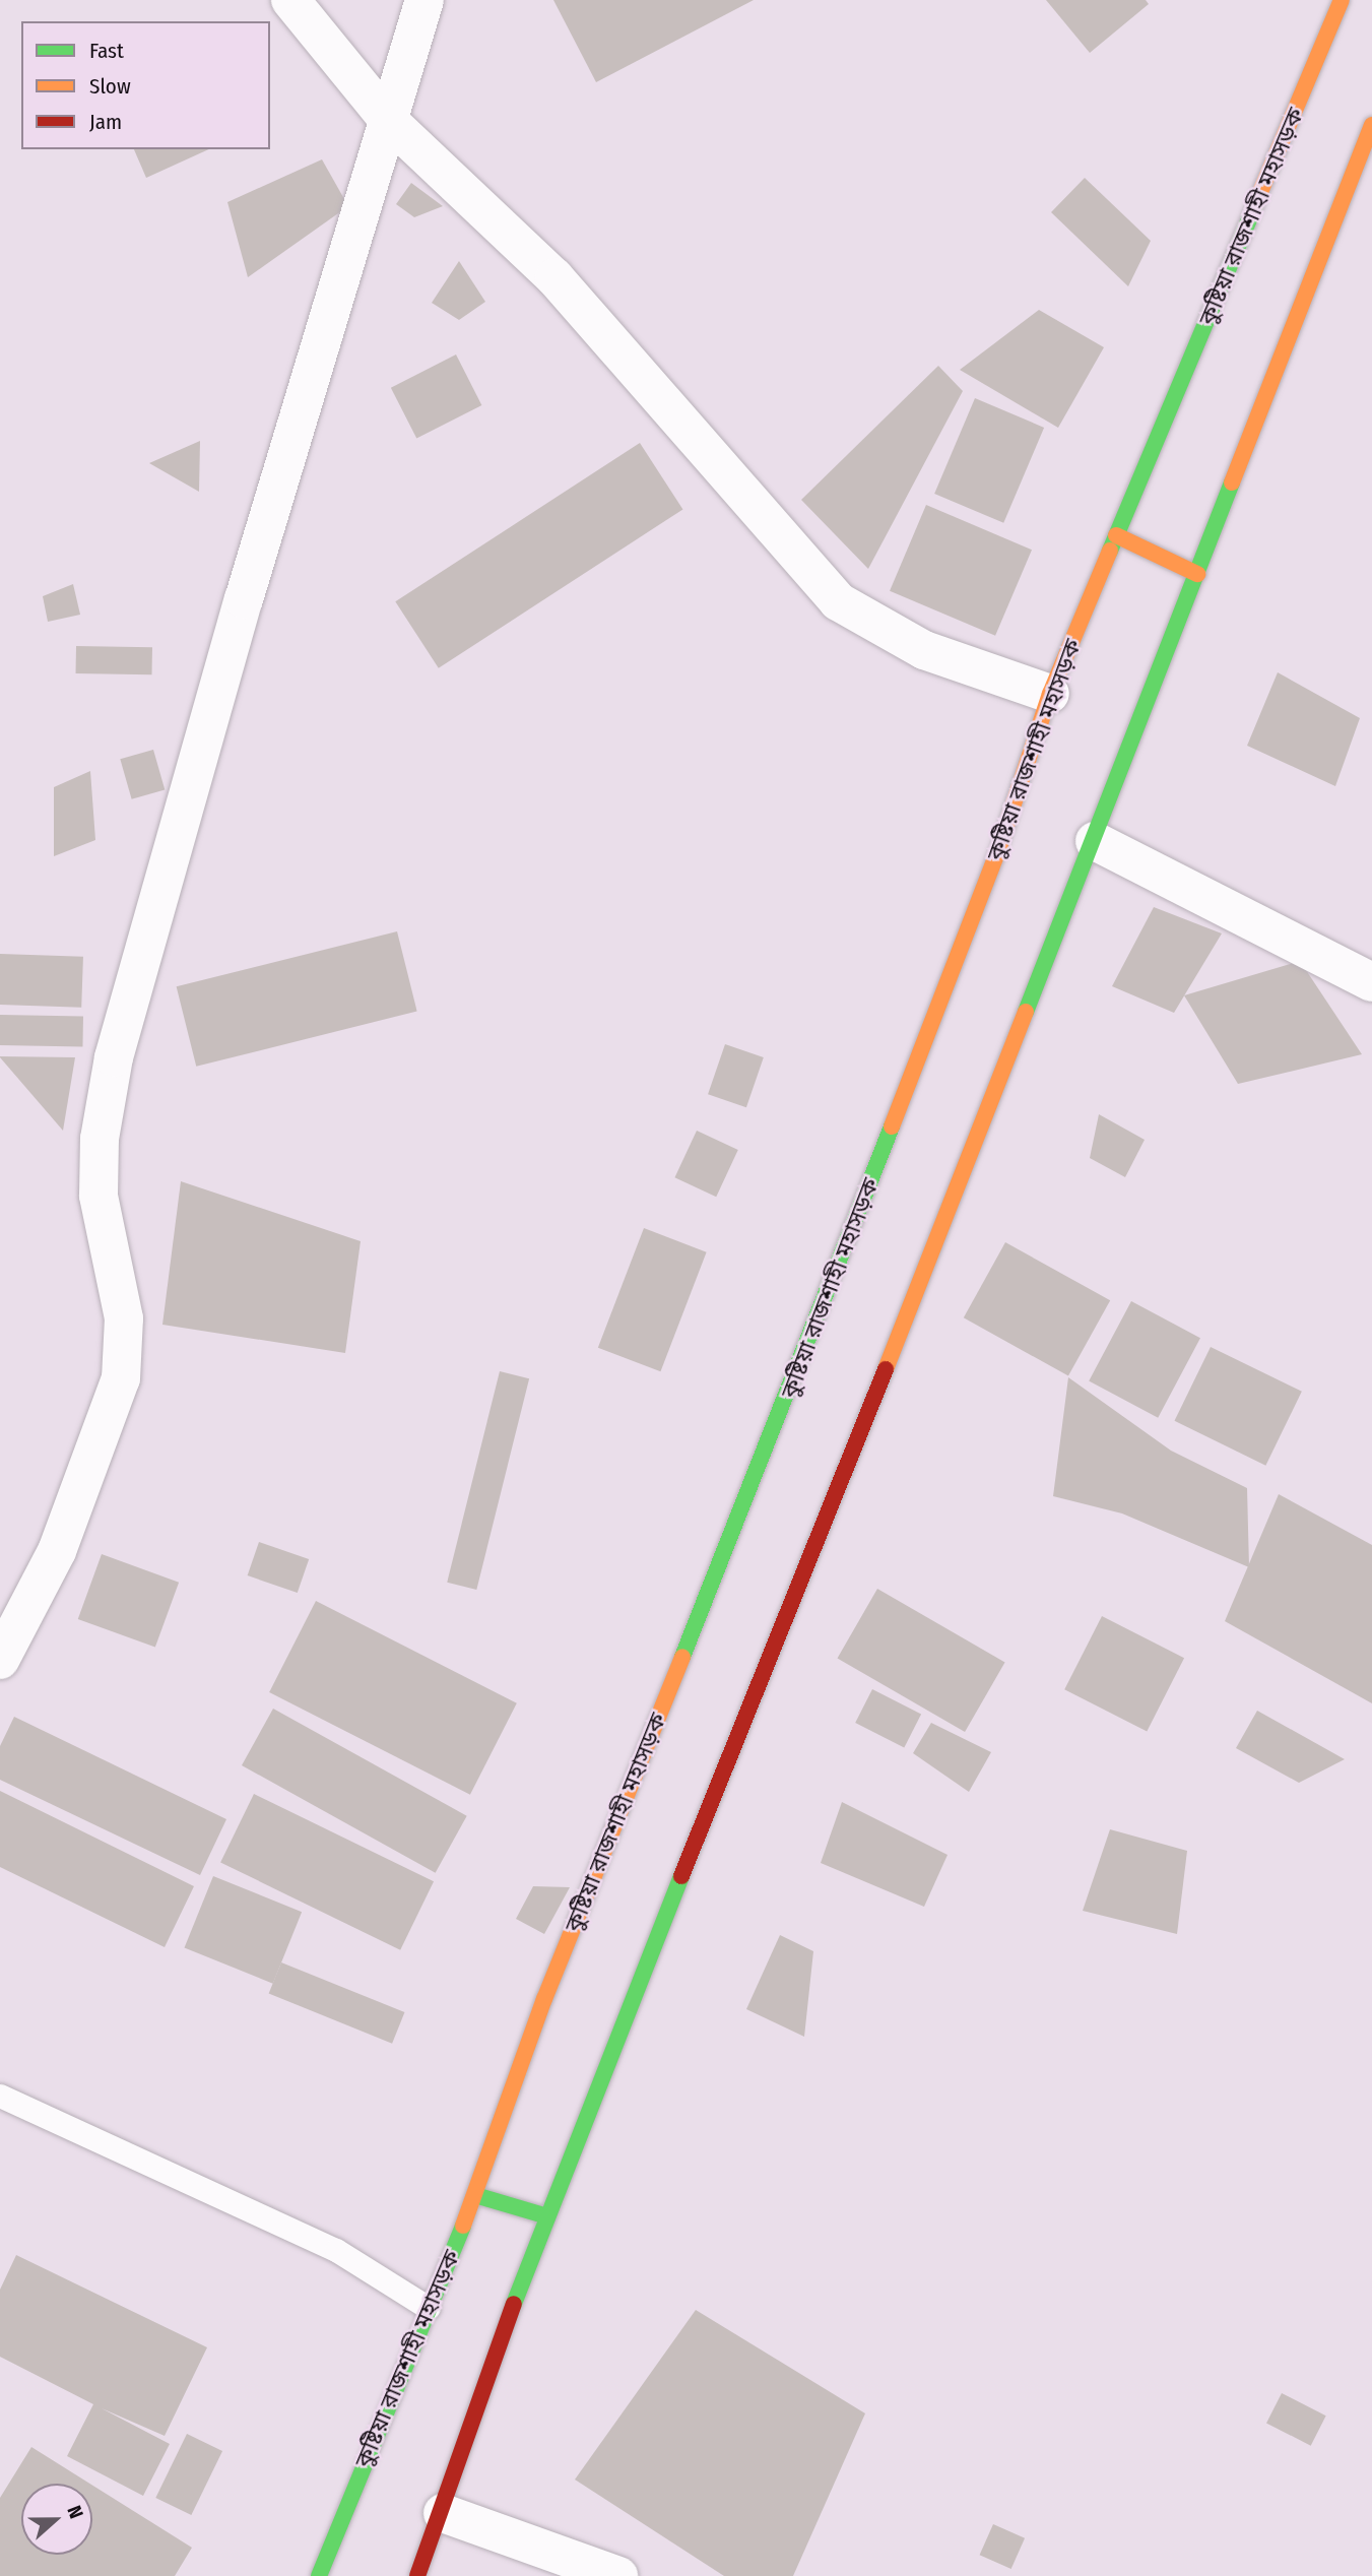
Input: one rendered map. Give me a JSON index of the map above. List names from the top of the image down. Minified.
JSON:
{"streets":{"highway":["কুষ্টিয়া রাজশাহী মহাসড়ক"]},"legend":["Fast","Slow","Jam"],"north":"right"}
